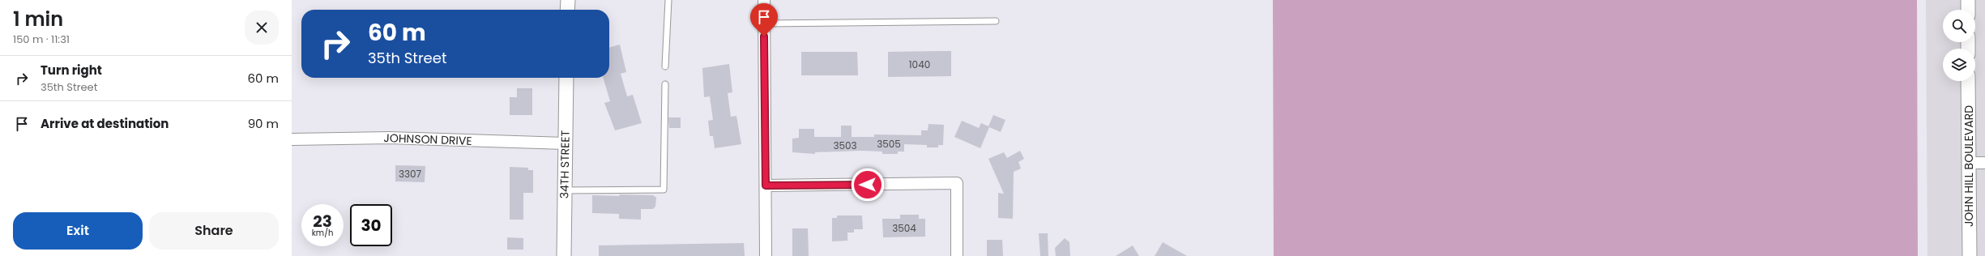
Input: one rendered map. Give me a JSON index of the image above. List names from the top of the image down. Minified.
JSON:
{"streets":{"street":["JOHNSON DRIVE","34TH STREET","JOHN HILL BOULEVARD"]},"crossings":[["JOHNSON DRIVE","34TH STREET"]],"house_numbers":["1040","3505","3503","3307","3504"],"page":{"heading":["1 min","150 m · 11:31"],"turn":["60 m","35th Street"],"list":[{"name":"Turn right","note":"35th Street","value":"60 m"},{"name":"Arrive at destination","value":"90 m"}],"speed":"23 km/h","limit":"30","buttons":["Exit","Share"]}}
